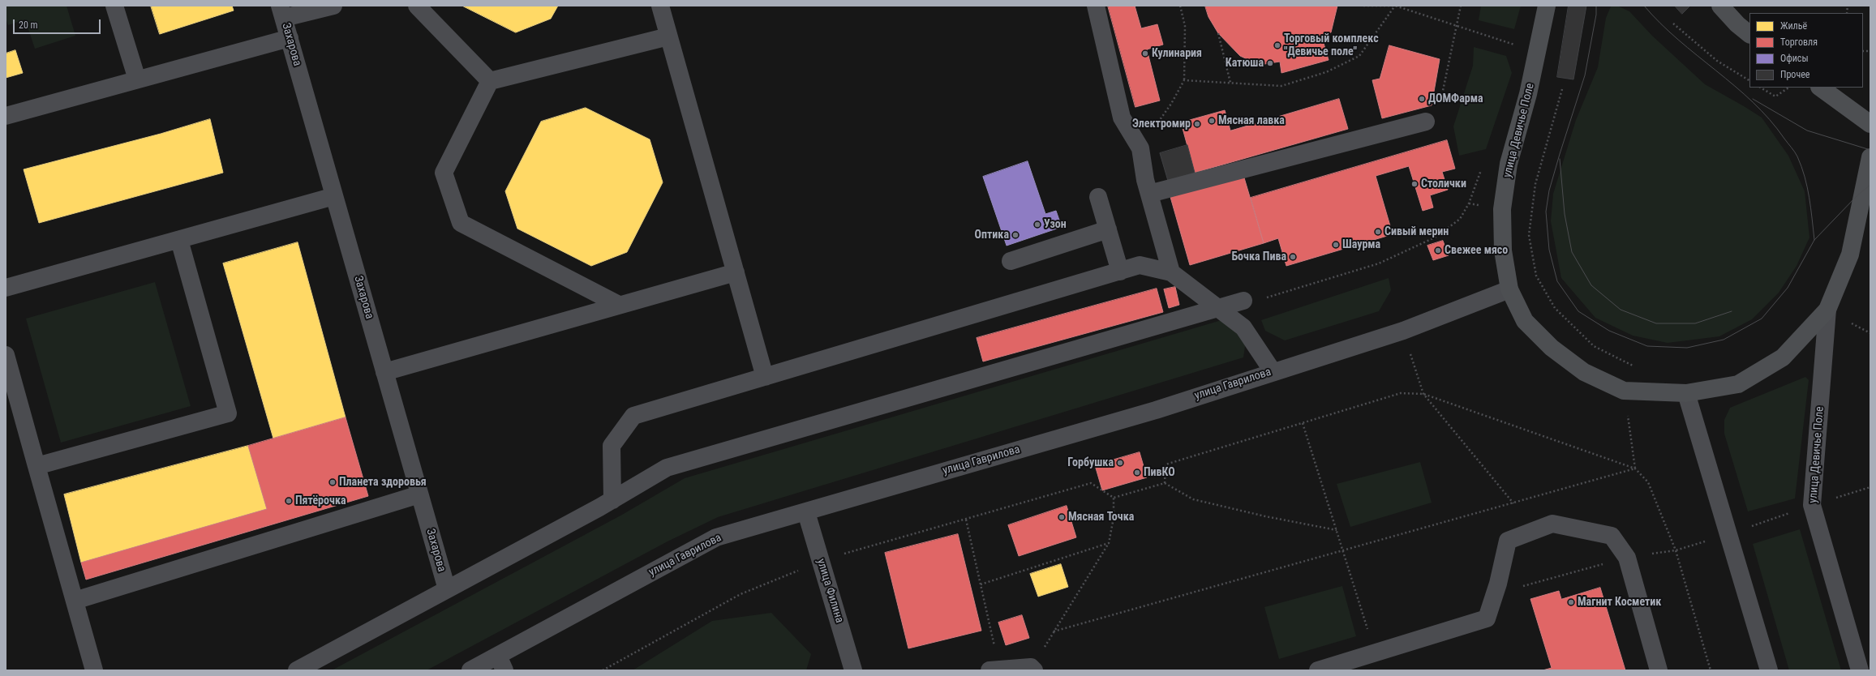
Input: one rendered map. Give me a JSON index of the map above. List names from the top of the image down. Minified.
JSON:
{"streets":{"main road":["улица Девичье Поле"],"street":["Захарова","улица Гаврилова","улица Филина"]},"crossings":[["улица Девичье Поле","улица Гаврилова"],["улица Гаврилова","улица Филина"]],"places":["Торговый комплекс \"Девичье поле\"","Кулинария","Катюша","ДОМФарма","Мясная лавка","Электромир","Столички","Узон","Сивый мерин","Оптика","Шаурма","Свежее мясо","Бочка Пива","Горбушка","ПивКО","Планета здоровья","Пятёрочка","Мясная Точка","Магнит Косметик"],"legend":["Жильё","Торговля","Офисы","Прочее"],"scale_bar":"20 m"}
